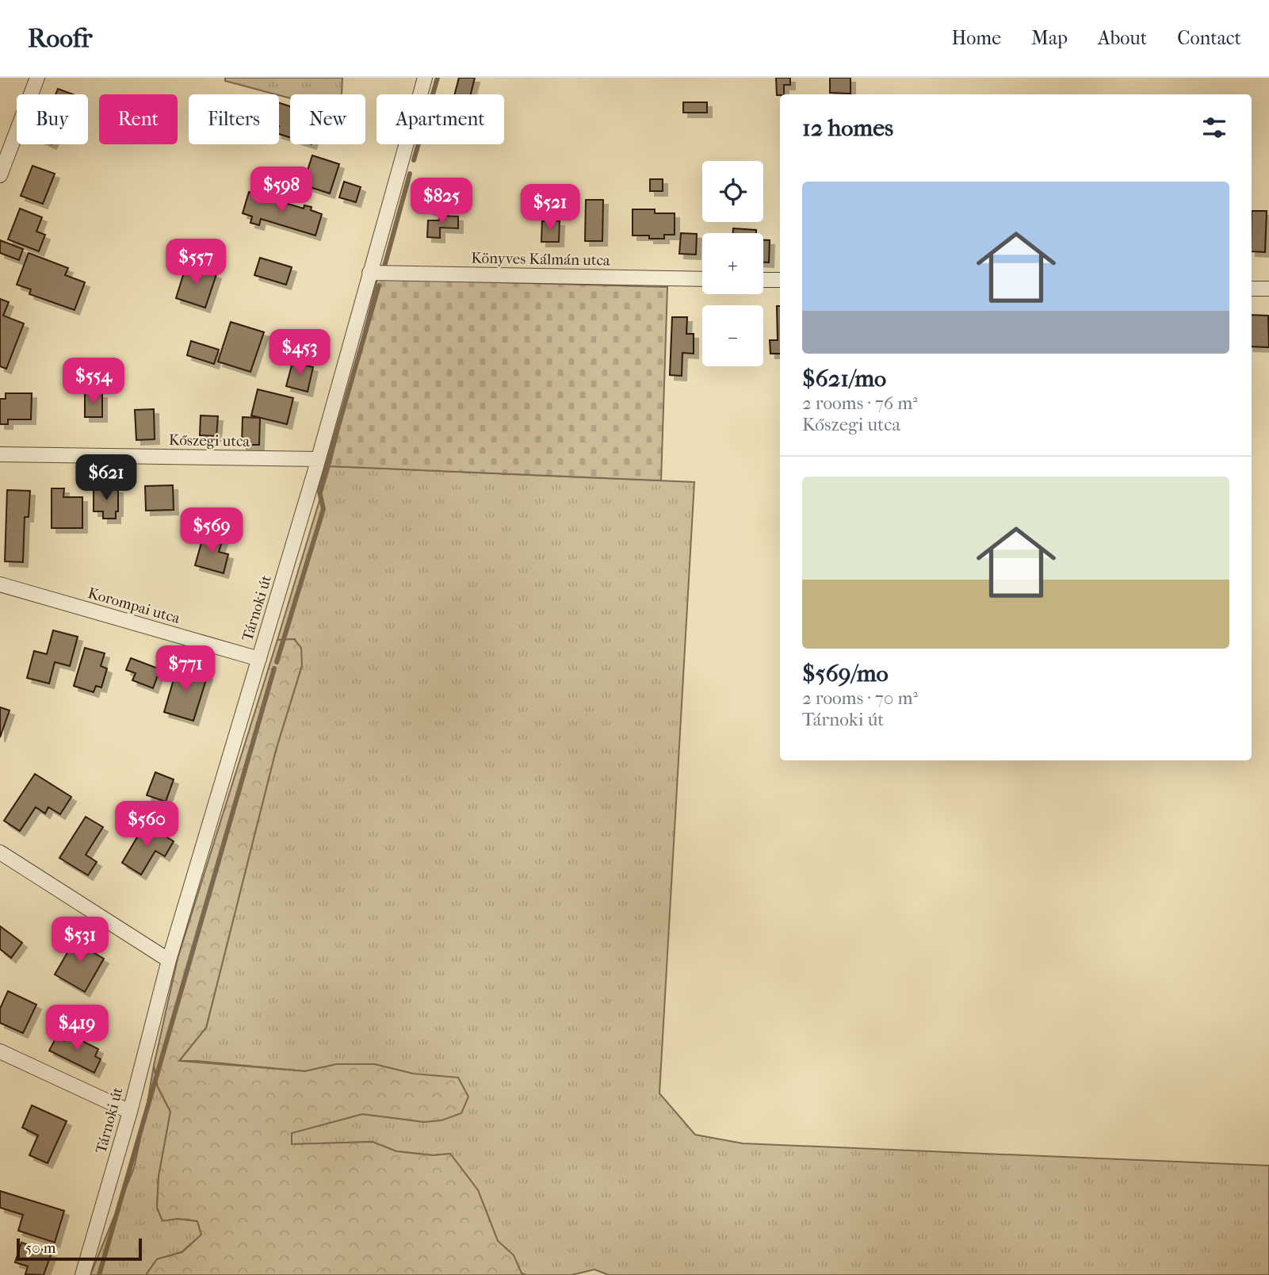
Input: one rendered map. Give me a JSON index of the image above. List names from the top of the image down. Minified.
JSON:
{"streets":{"street":["Könyves Kálmán utca","Kőszegi utca","Korompai utca","Tárnoki út"]},"crossings":[["Könyves Kálmán utca","Tárnoki út"],["Kőszegi utca","Tárnoki út"],["Korompai utca","Tárnoki út"]],"scale_bar":"50 m","page":{"header":"Roofr","nav":["Home","Map","About","Contact"],"chip":["Buy","Rent","Filters","New","Apartment"],"heading":"12 homes","map_buttons":["+","−"],"list":[{"name":"$621/mo","note":"2 rooms · 76 m² · Kőszegi utca"},{"name":"$569/mo","note":"2 rooms · 70 m² · Tárnoki út"}],"price":["$598","$825","$521","$557","$453","$554","$621","$569","$771","$560","$531","$419"],"scale":"50 m"}}
